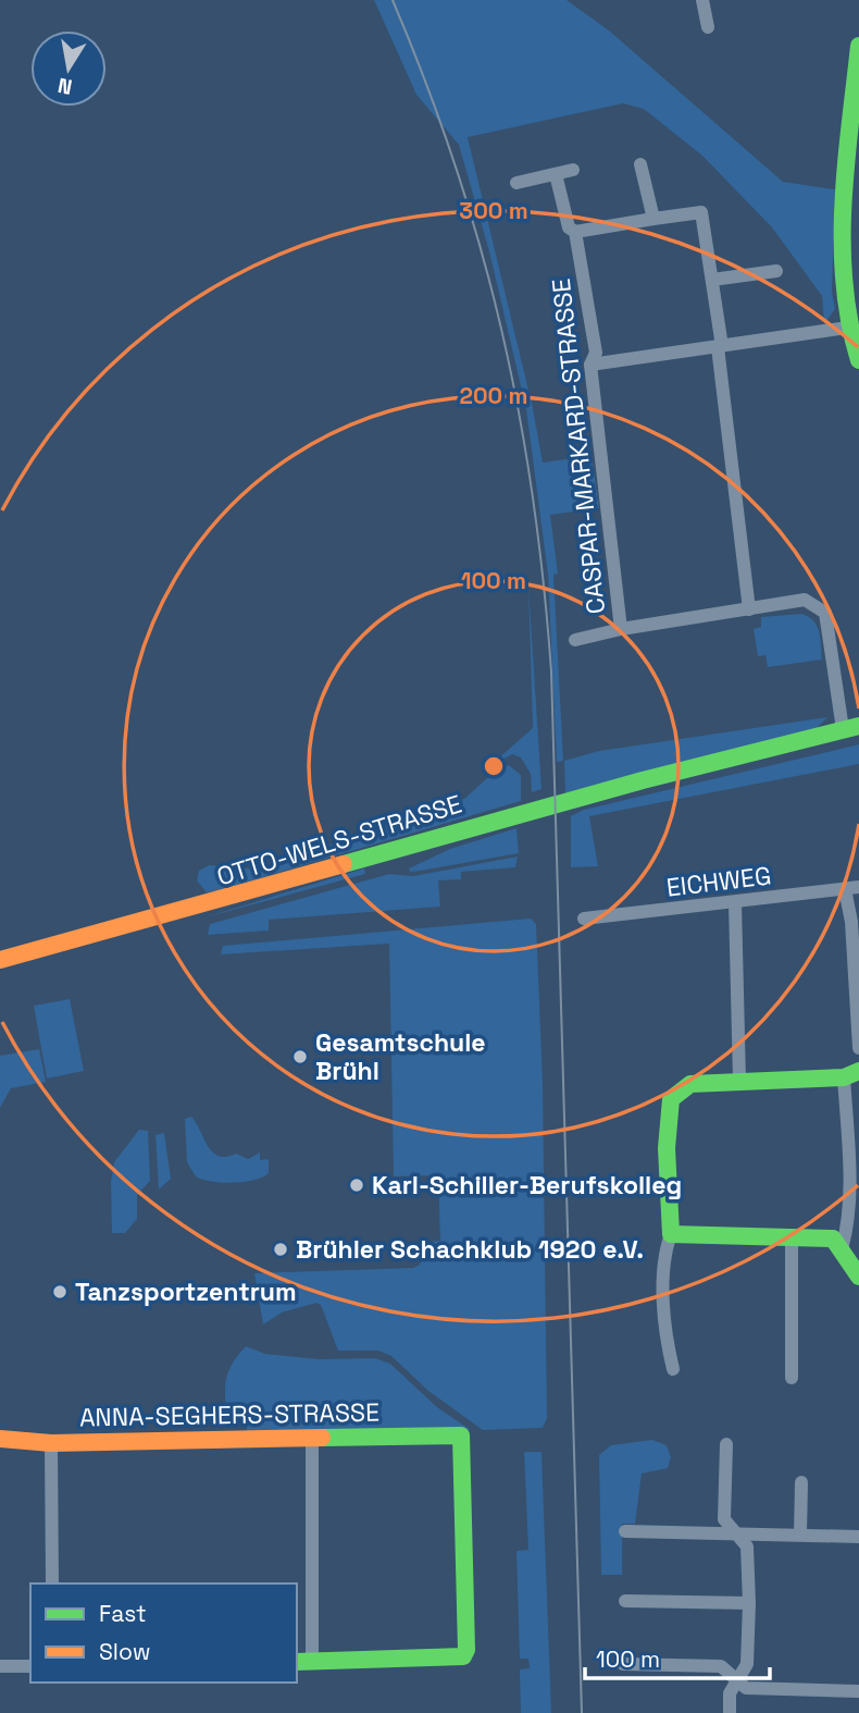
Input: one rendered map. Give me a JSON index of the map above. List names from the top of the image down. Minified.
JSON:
{"streets":{"street":["CASPAR-MARKARD-STRASSE","OTTO-WELS-STRASSE","EICHWEG","ANNA-SEGHERS-STRASSE"]},"places":["Gesamtschule Brühl","Karl-Schiller-Berufskolleg","Brühler Schachklub 1920 e.V.","Tanzsportzentrum"],"legend":["Fast","Slow"],"scale_bar":"100 m","north":"bottom","rings":["300 m","200 m","100 m"]}
